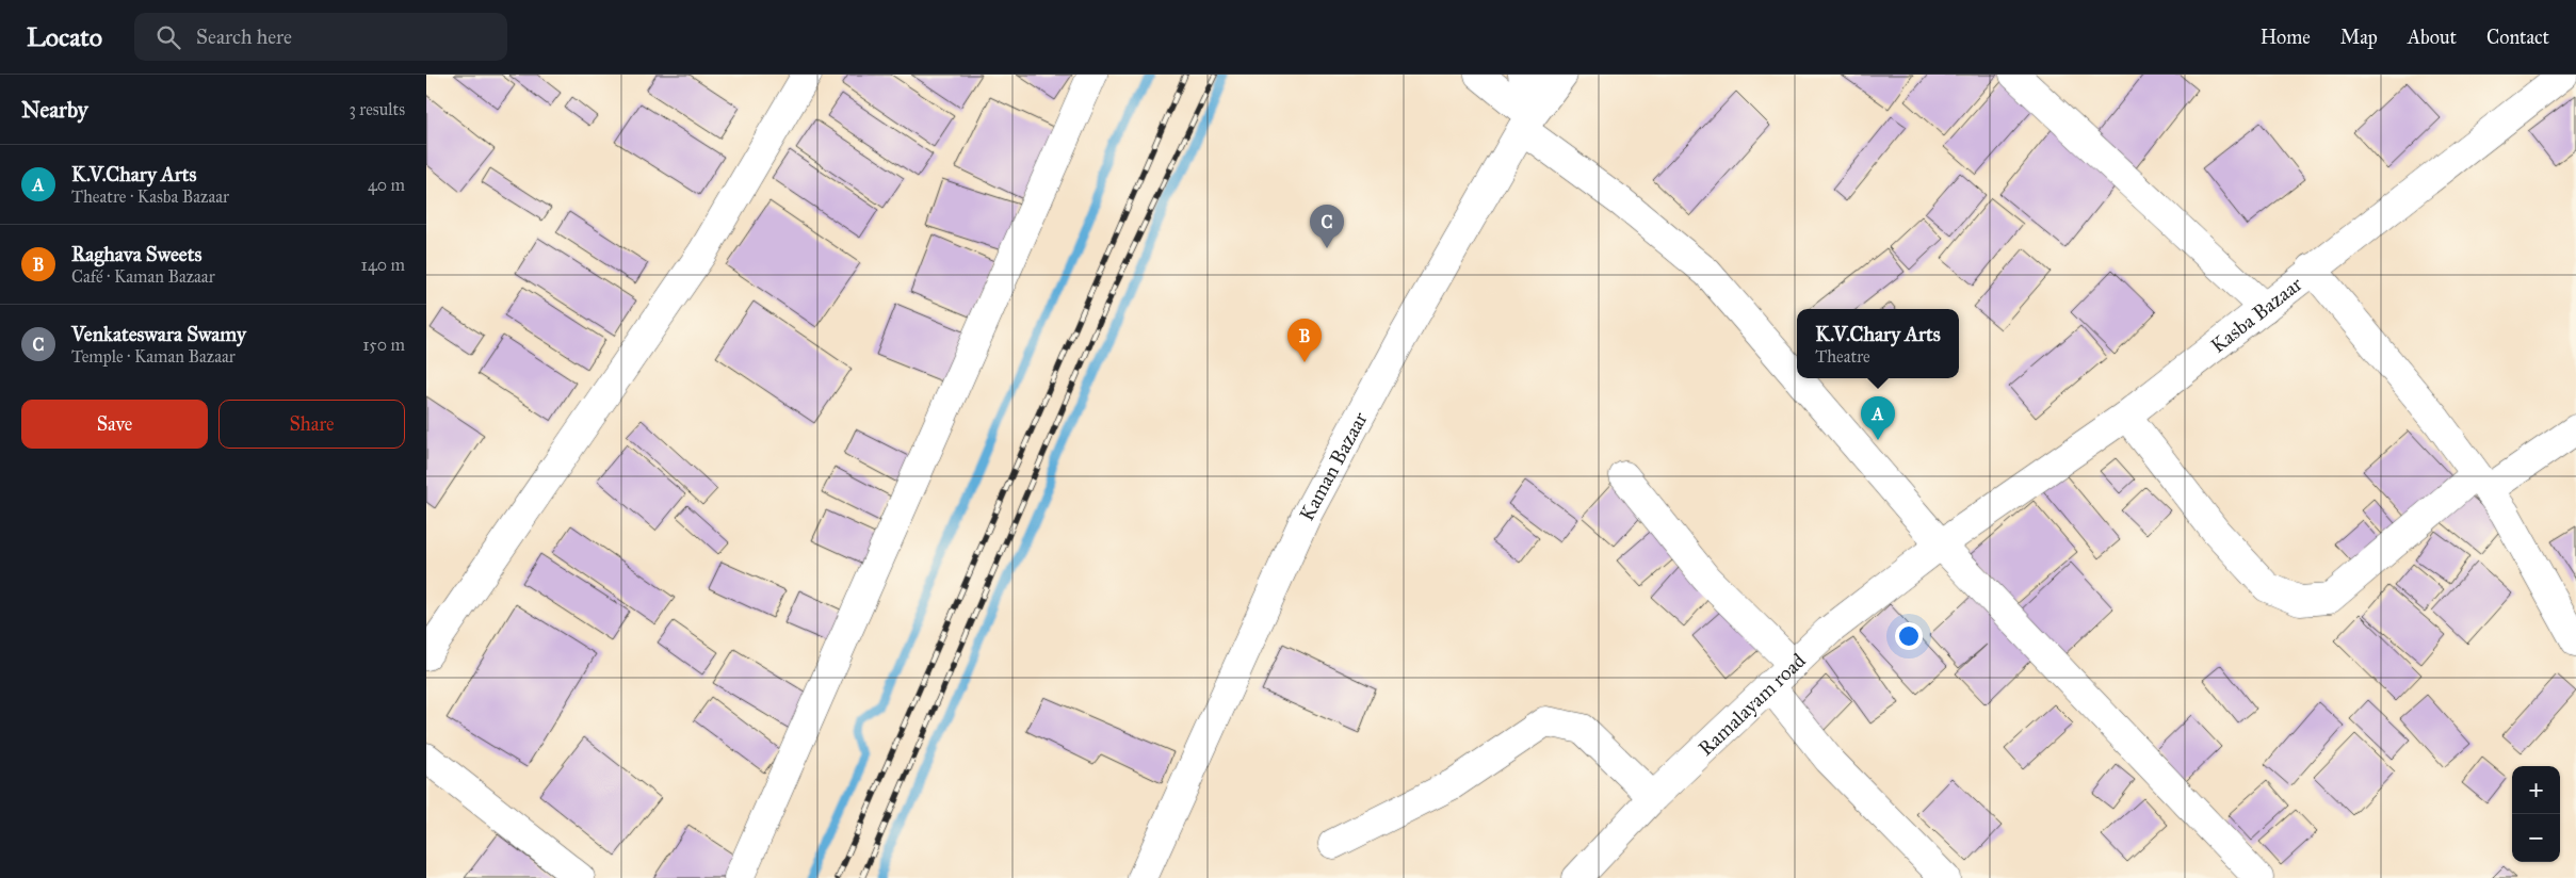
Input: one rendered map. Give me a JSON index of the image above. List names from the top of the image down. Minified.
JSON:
{"streets":{"street":["Kasba Bazaar","Kaman Bazaar","Ramalayam road"]},"crossings":[["Kasba Bazaar","Ramalayam road"]],"page":{"header":"Locato","search":"Search here","nav":["Home","Map","About","Contact"],"heading":["Nearby","3 results"],"list":[{"mark":"A","name":"K.V.Chary Arts","note":"Theatre · Kasba Bazaar","value":"40 m"},{"mark":"B","name":"Raghava Sweets","note":"Café · Kaman Bazaar","value":"140 m"},{"mark":"C","name":"Venkateswara Swamy","note":"Temple · Kaman Bazaar","value":"150 m"}],"pins":["C","B","A"],"popup":["K.V.Chary Arts","Theatre"],"buttons":["Save","Share"],"map_buttons":["+","−"]}}
